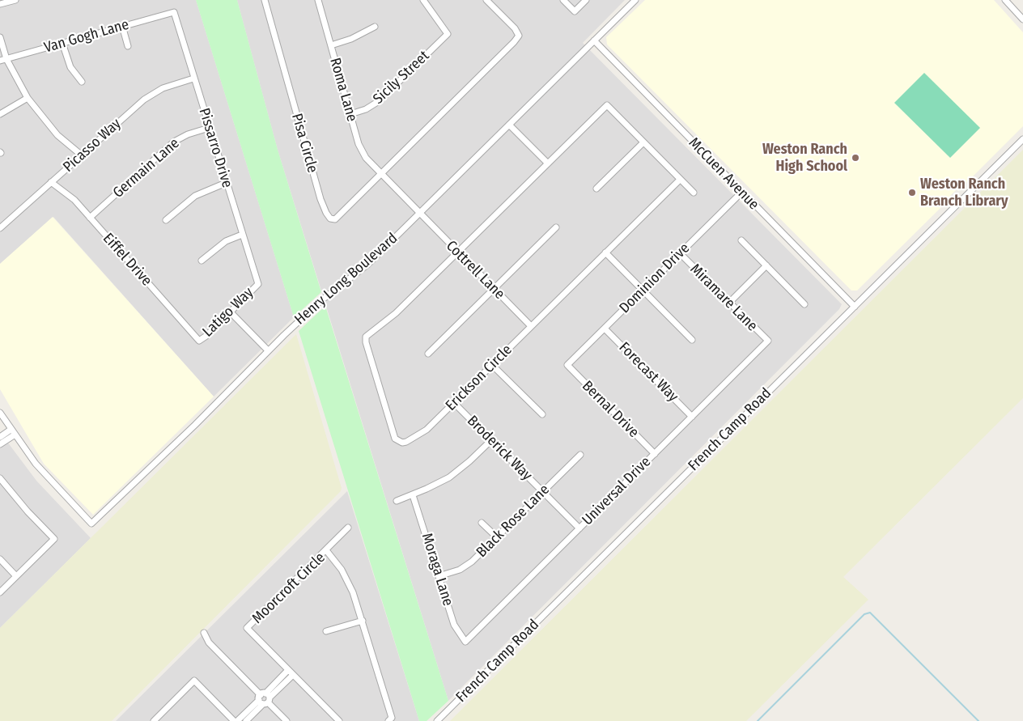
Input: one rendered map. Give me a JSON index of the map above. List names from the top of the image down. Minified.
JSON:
{"streets":{"street":["Van Gogh Lane","Sicily Street","Roma Lane","Pisa Circle","Picasso Way","Pissarro Drive","Germain Lane","McCuen Avenue","Eiffel Drive","Cottrell Lane","Dominion Drive","Henry Long Boulevard","Miramare Lane","Latigo Way","Forecast Way","Erickson Circle","Bernal Drive","French Camp Road","Broderick Way","Universal Drive","Black Rose Lane","Moraga Lane","Moorcroft Circle"]},"crossings":[["Van Gogh Lane","Pissarro Drive"],["Sicily Street","Roma Lane"],["Roma Lane","Pisa Circle"],["Picasso Way","Pissarro Drive"],["Picasso Way","Eiffel Drive"],["Pissarro Drive","Germain Lane"],["Pissarro Drive","Latigo Way"],["Germain Lane","Eiffel Drive"],["McCuen Avenue","Dominion Drive"],["McCuen Avenue","Henry Long Boulevard"],["McCuen Avenue","French Camp Road"],["Eiffel Drive","Latigo Way"],["Cottrell Lane","Henry Long Boulevard"],["Cottrell Lane","Erickson Circle"],["Dominion Drive","Miramare Lane"],["Dominion Drive","Forecast Way"],["Dominion Drive","Bernal Drive"],["Miramare Lane","Universal Drive"],["Forecast Way","Universal Drive"],["Erickson Circle","Broderick Way"],["Bernal Drive","Universal Drive"],["Broderick Way","Universal Drive"],["Broderick Way","Black Rose Lane"],["Universal Drive","Moraga Lane"],["Black Rose Lane","Moraga Lane"]],"places":["Weston Ranch High School","Weston Ranch Branch Library"]}
